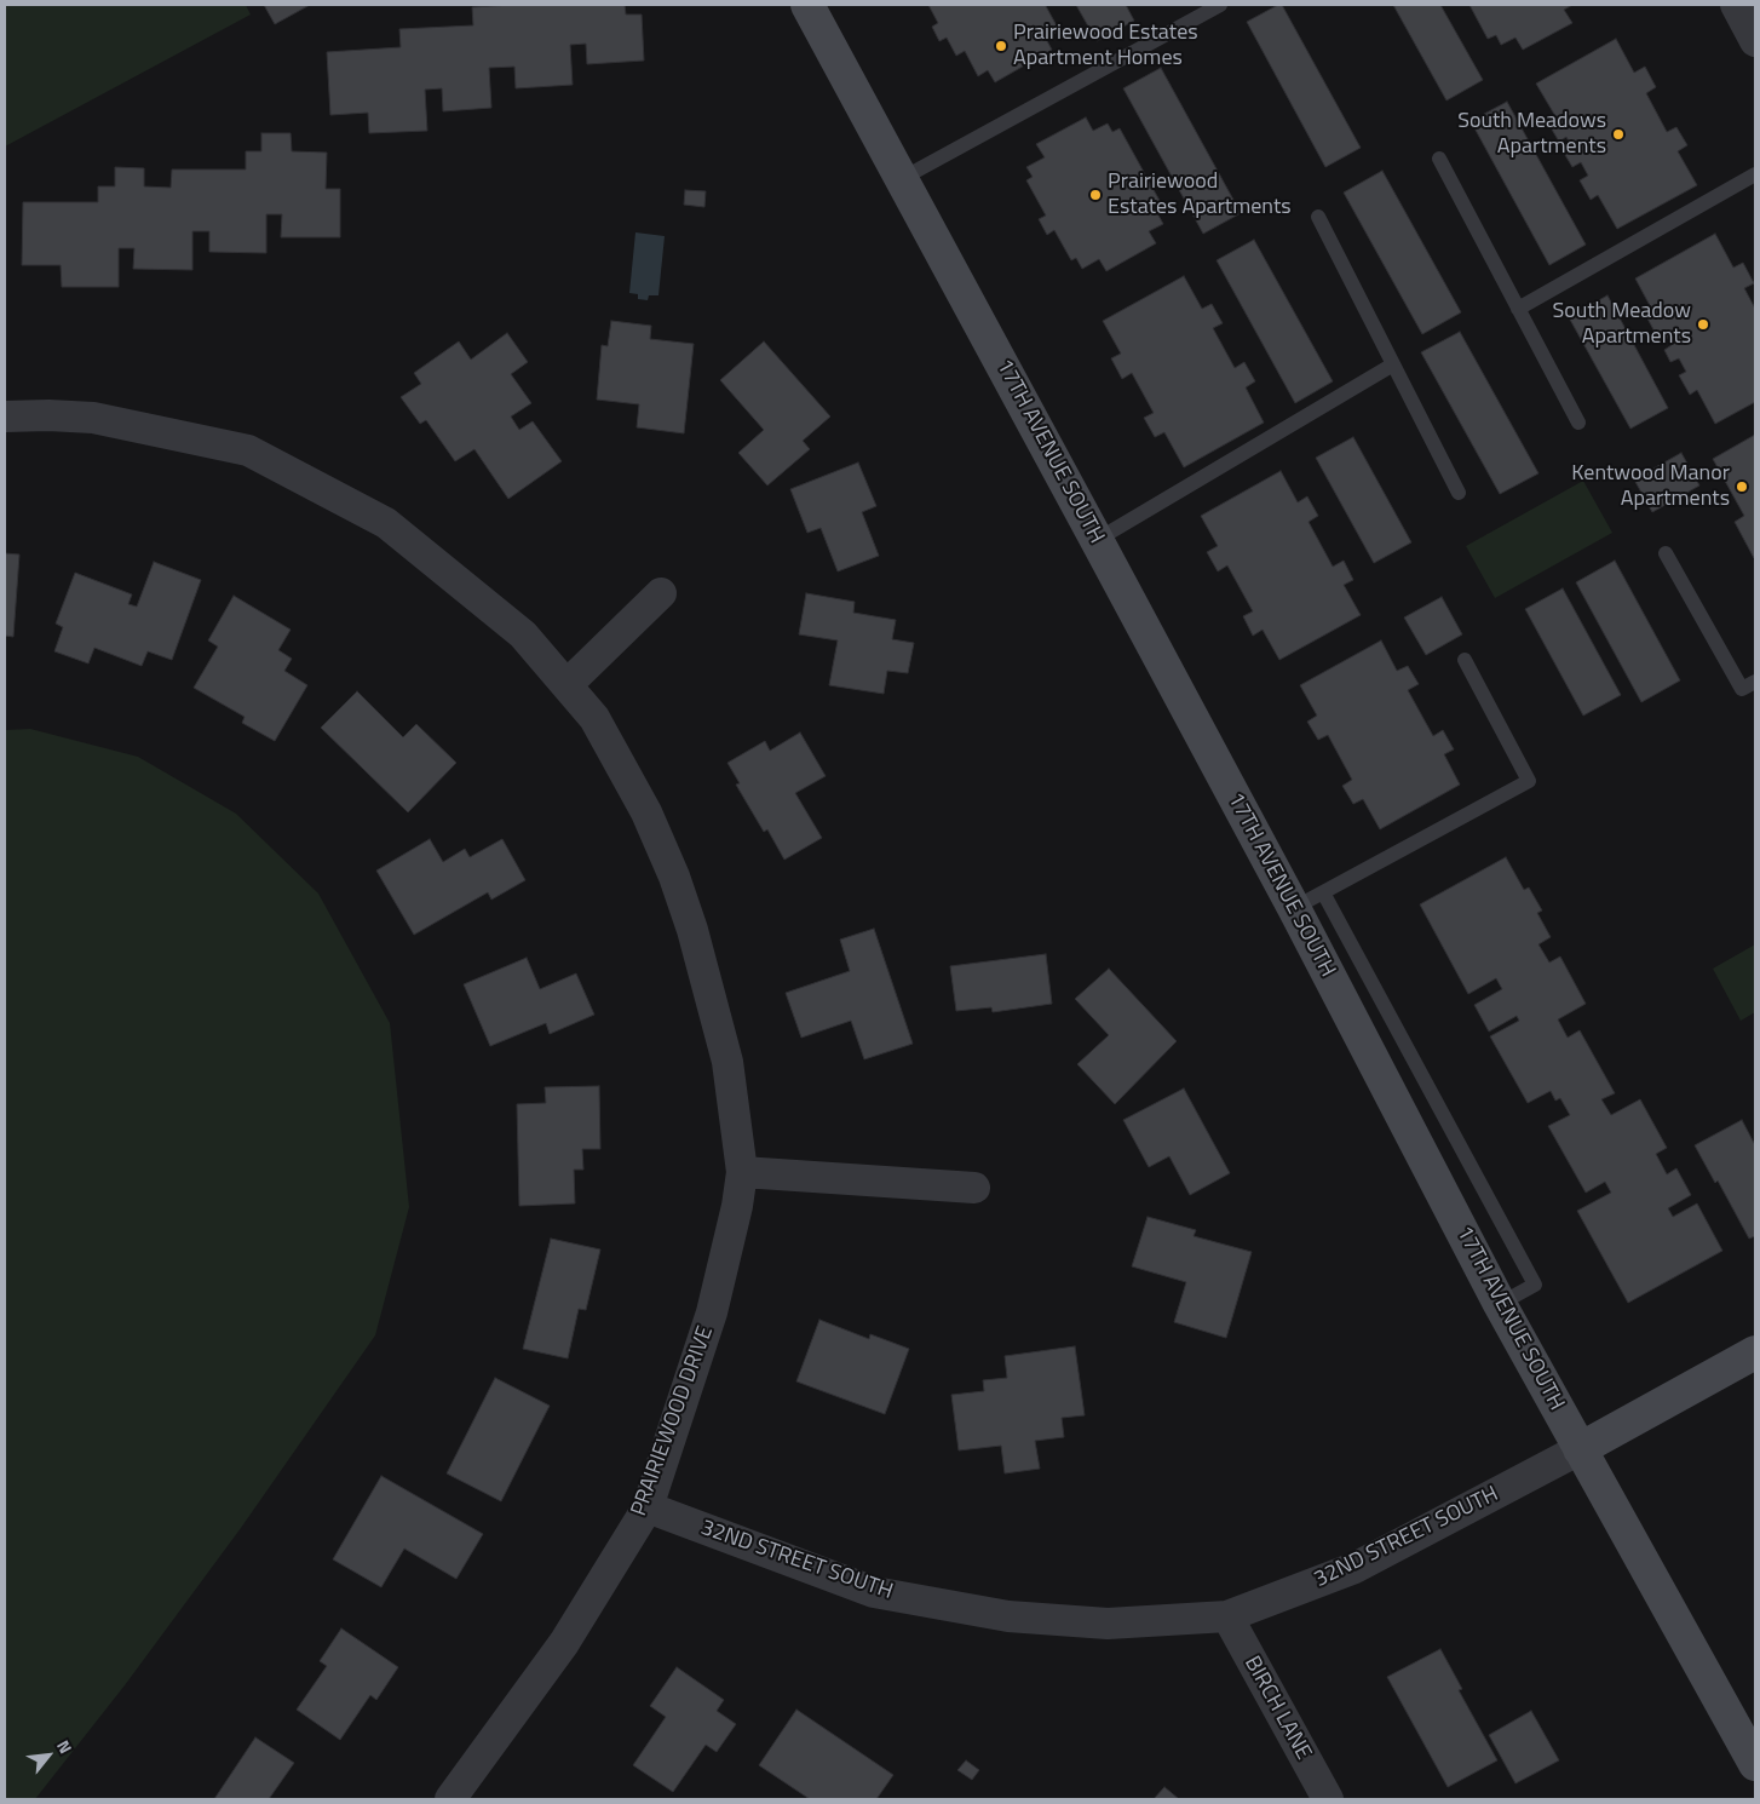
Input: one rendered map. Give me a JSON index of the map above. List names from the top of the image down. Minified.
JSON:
{"streets":{"street":["17TH AVENUE SOUTH","PRAIRIEWOOD DRIVE","32ND STREET SOUTH","BIRCH LANE"]},"crossings":[["17TH AVENUE SOUTH","32ND STREET SOUTH"],["PRAIRIEWOOD DRIVE","32ND STREET SOUTH"],["32ND STREET SOUTH","BIRCH LANE"]],"places":["Prairiewood Estates Apartment Homes","South Meadows Apartments","Prairiewood Estates Apartments","South Meadow Apartments","Kentwood Manor Apartments"],"north":"top right"}
